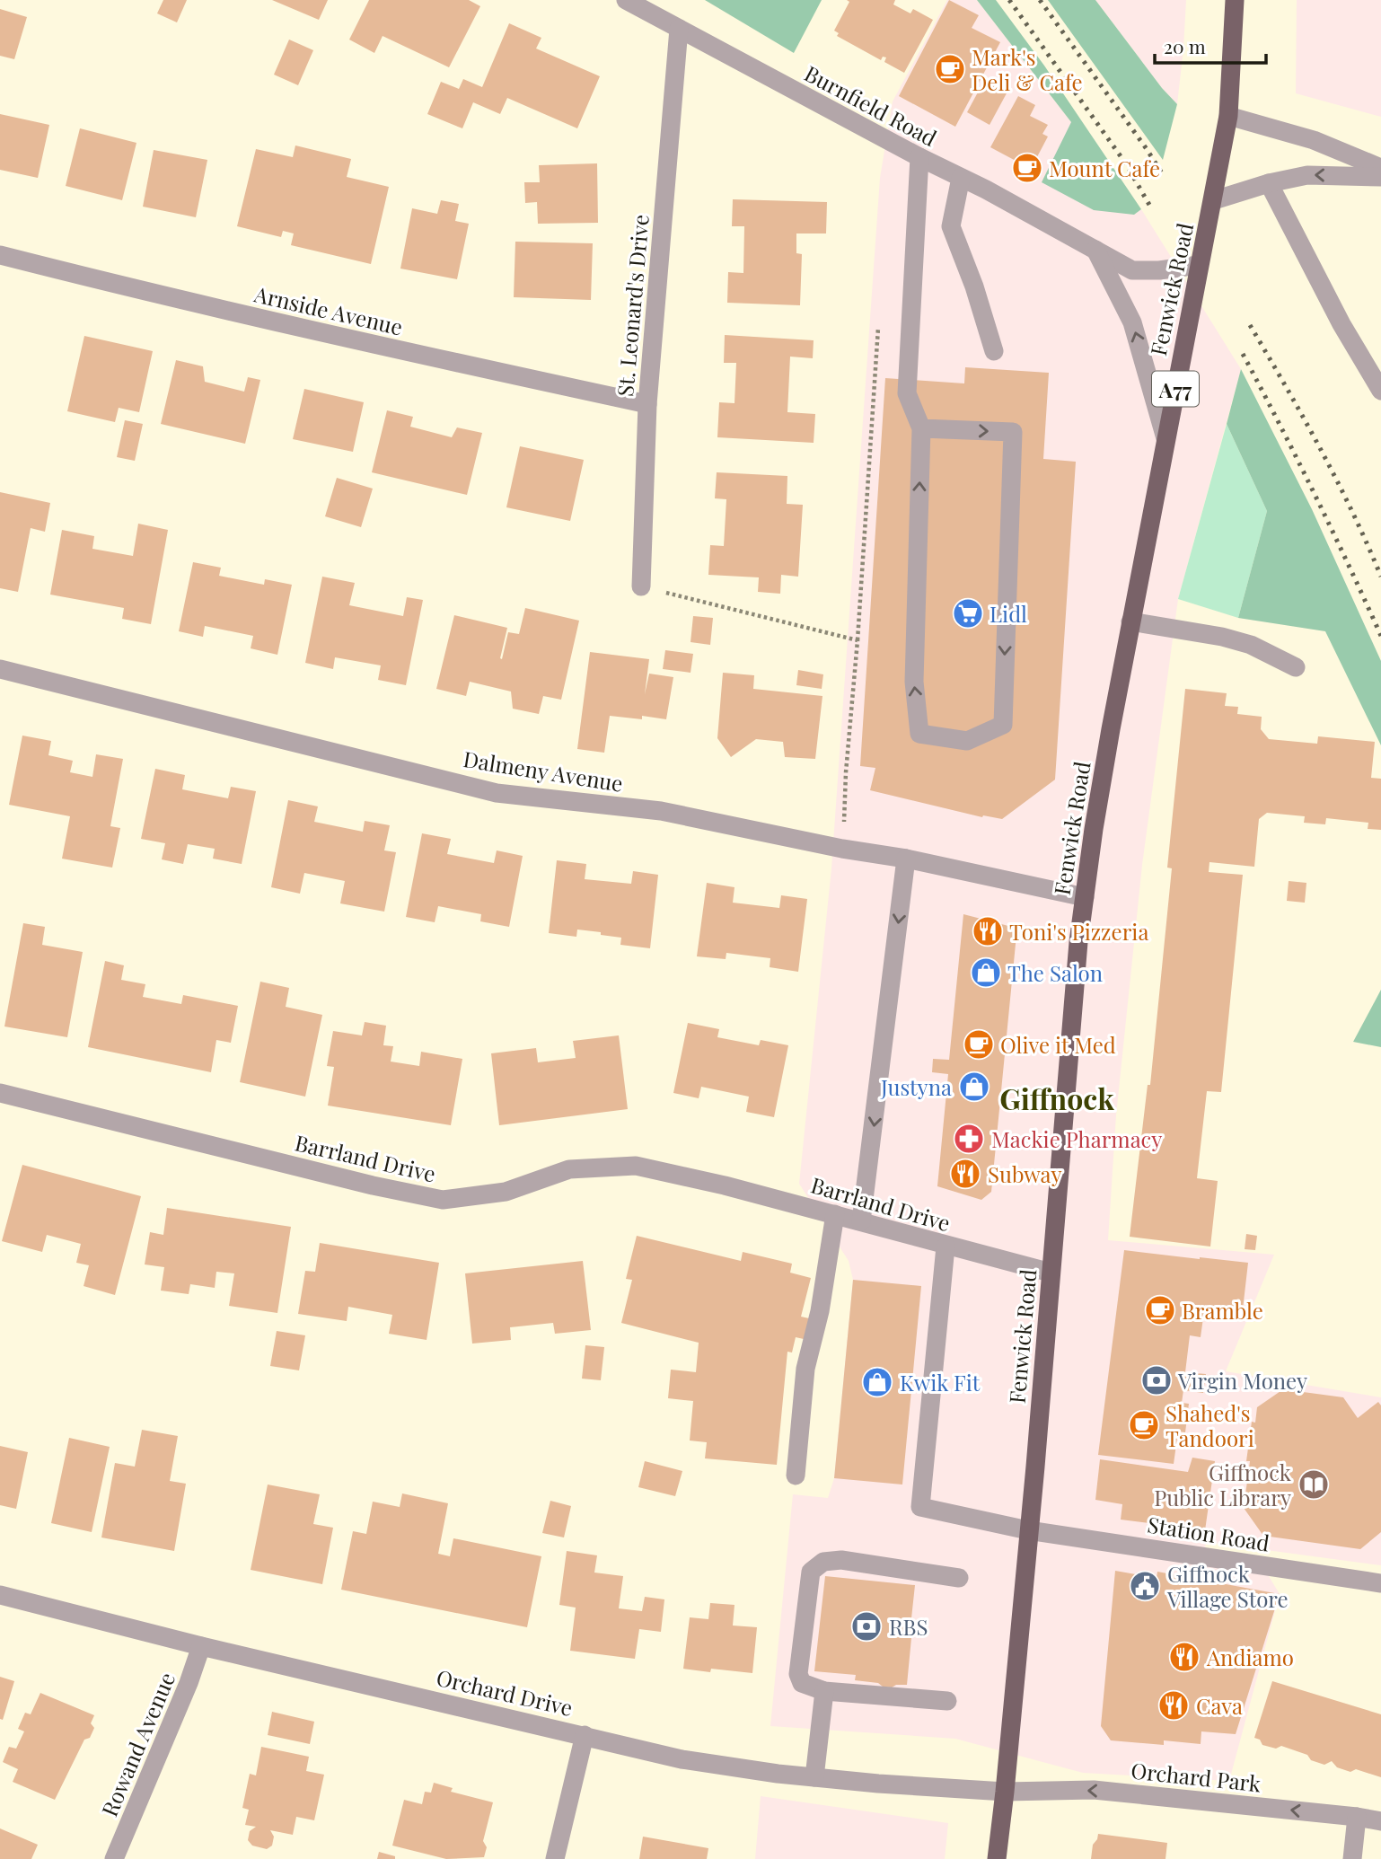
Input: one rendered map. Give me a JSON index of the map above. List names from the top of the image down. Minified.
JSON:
{"streets":{"main road":["Fenwick Road","A77"],"street":["Burnfield Road","St. Leonard's Drive","Arnside Avenue","Dalmeny Avenue","Barrland Drive","Station Road","Orchard Drive","Rowand Avenue","Orchard Park"]},"crossings":[["Burnfield Road","Fenwick Road"],["Burnfield Road","St. Leonard's Drive"],["Fenwick Road","Dalmeny Avenue"],["Fenwick Road","Barrland Drive"],["Fenwick Road","Station Road"],["Fenwick Road","Orchard Drive"],["Fenwick Road","Orchard Park"],["St. Leonard's Drive","Arnside Avenue"],["Barrland Drive","Station Road"],["Orchard Drive","Rowand Avenue"],["Orchard Drive","Orchard Park"]],"one_way":["Orchard Park"],"districts":["Giffnock"],"places":{"cafe":["Mark's Deli & Cafe","Mount Cafe","Olive it Med","Bramble","Shahed's Tandoori"],"supermarket":["Lidl"],"restaurant":["Toni's Pizzeria","Subway","Andiamo","Cava"],"shop":["The Salon","Justyna","Kwik Fit"],"pharmacy":["Mackie Pharmacy"],"bank":["Virgin Money","RBS"],"library":["Giffnock Public Library"],"public building":["Giffnock Village Store"]},"scale_bar":"20 m"}
